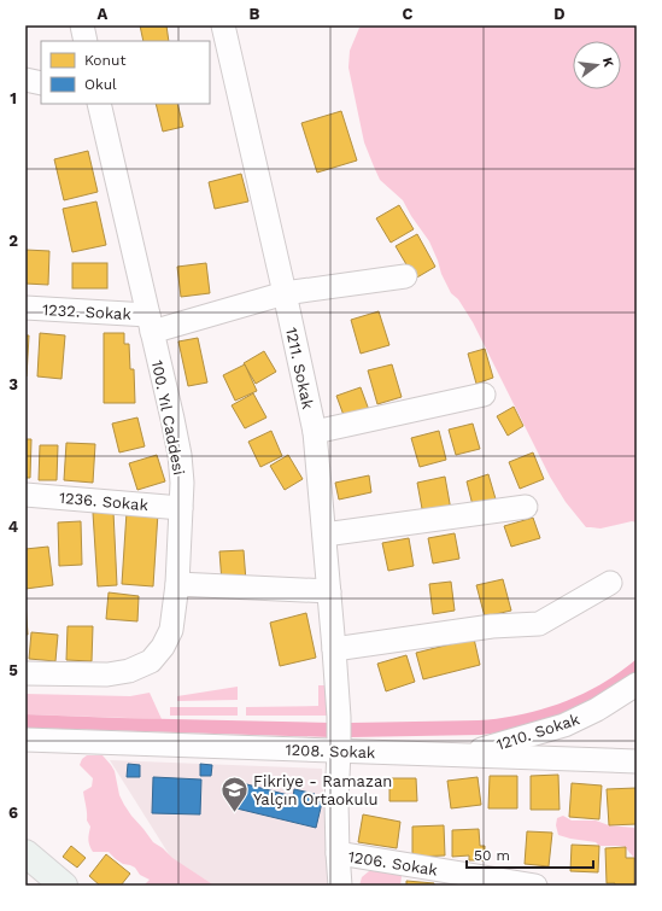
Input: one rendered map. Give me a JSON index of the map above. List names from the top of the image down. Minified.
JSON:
{"streets":{"street":["1232. Sokak","1211. Sokak","100. Yıl Caddesi","1236. Sokak","1210. Sokak","1208. Sokak","1206. Sokak"]},"crossings":[["1232. Sokak","1211. Sokak"],["1232. Sokak","100. Yıl Caddesi"],["1211. Sokak","1208. Sokak"],["1211. Sokak","1206. Sokak"],["100. Yıl Caddesi","1236. Sokak"],["1210. Sokak","1208. Sokak"]],"places":{"school or university":["Fikriye - Ramazan Yalçın Ortaokulu"]},"legend":["Konut","Okul"],"scale_bar":"50 m","north":"right","grid":{"columns":["A","B","C","D"],"rows":["1","2","3","4","5","6"]}}
